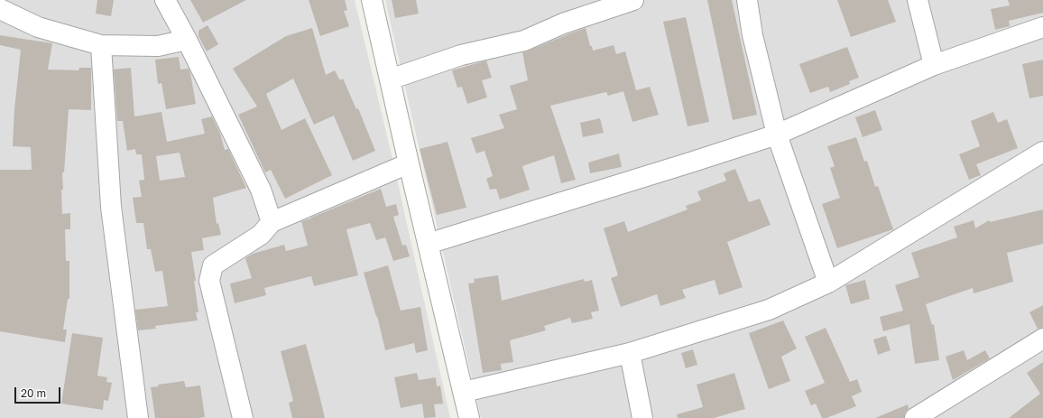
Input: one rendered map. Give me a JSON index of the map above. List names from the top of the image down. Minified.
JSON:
{"scale_bar":"20 m"}
